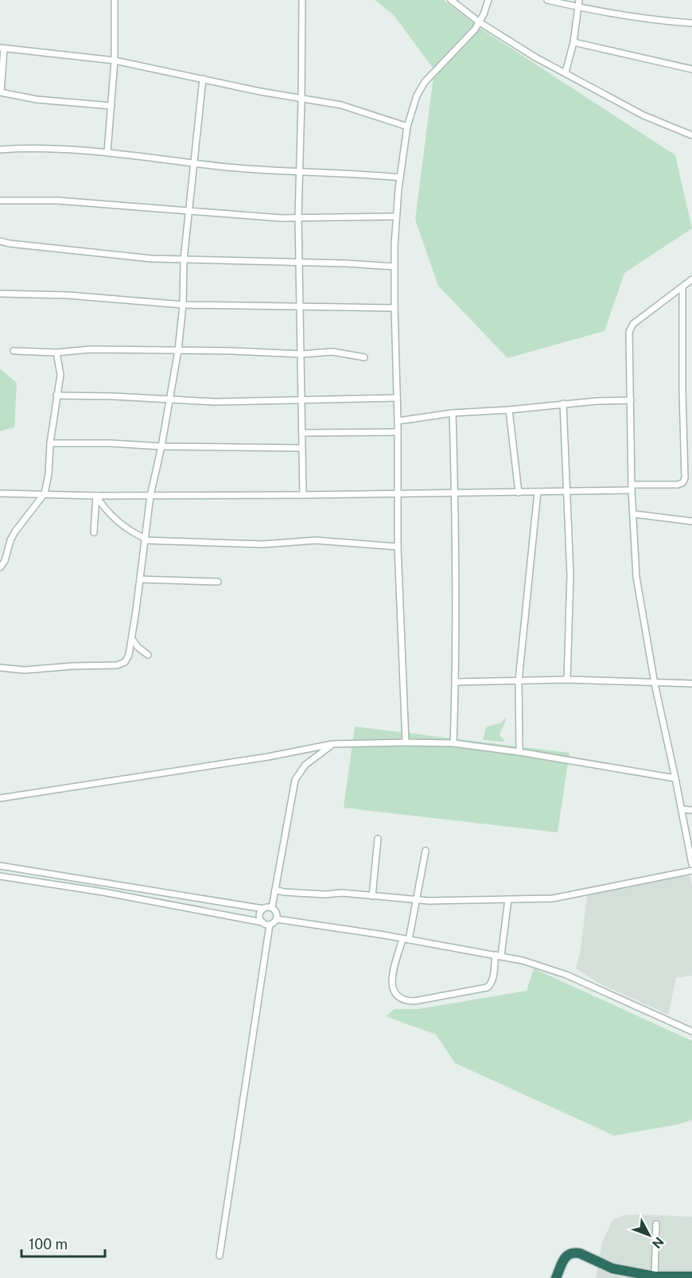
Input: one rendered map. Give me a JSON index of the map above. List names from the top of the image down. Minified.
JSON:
{"scale_bar":"100 m","north":"bottom right"}
